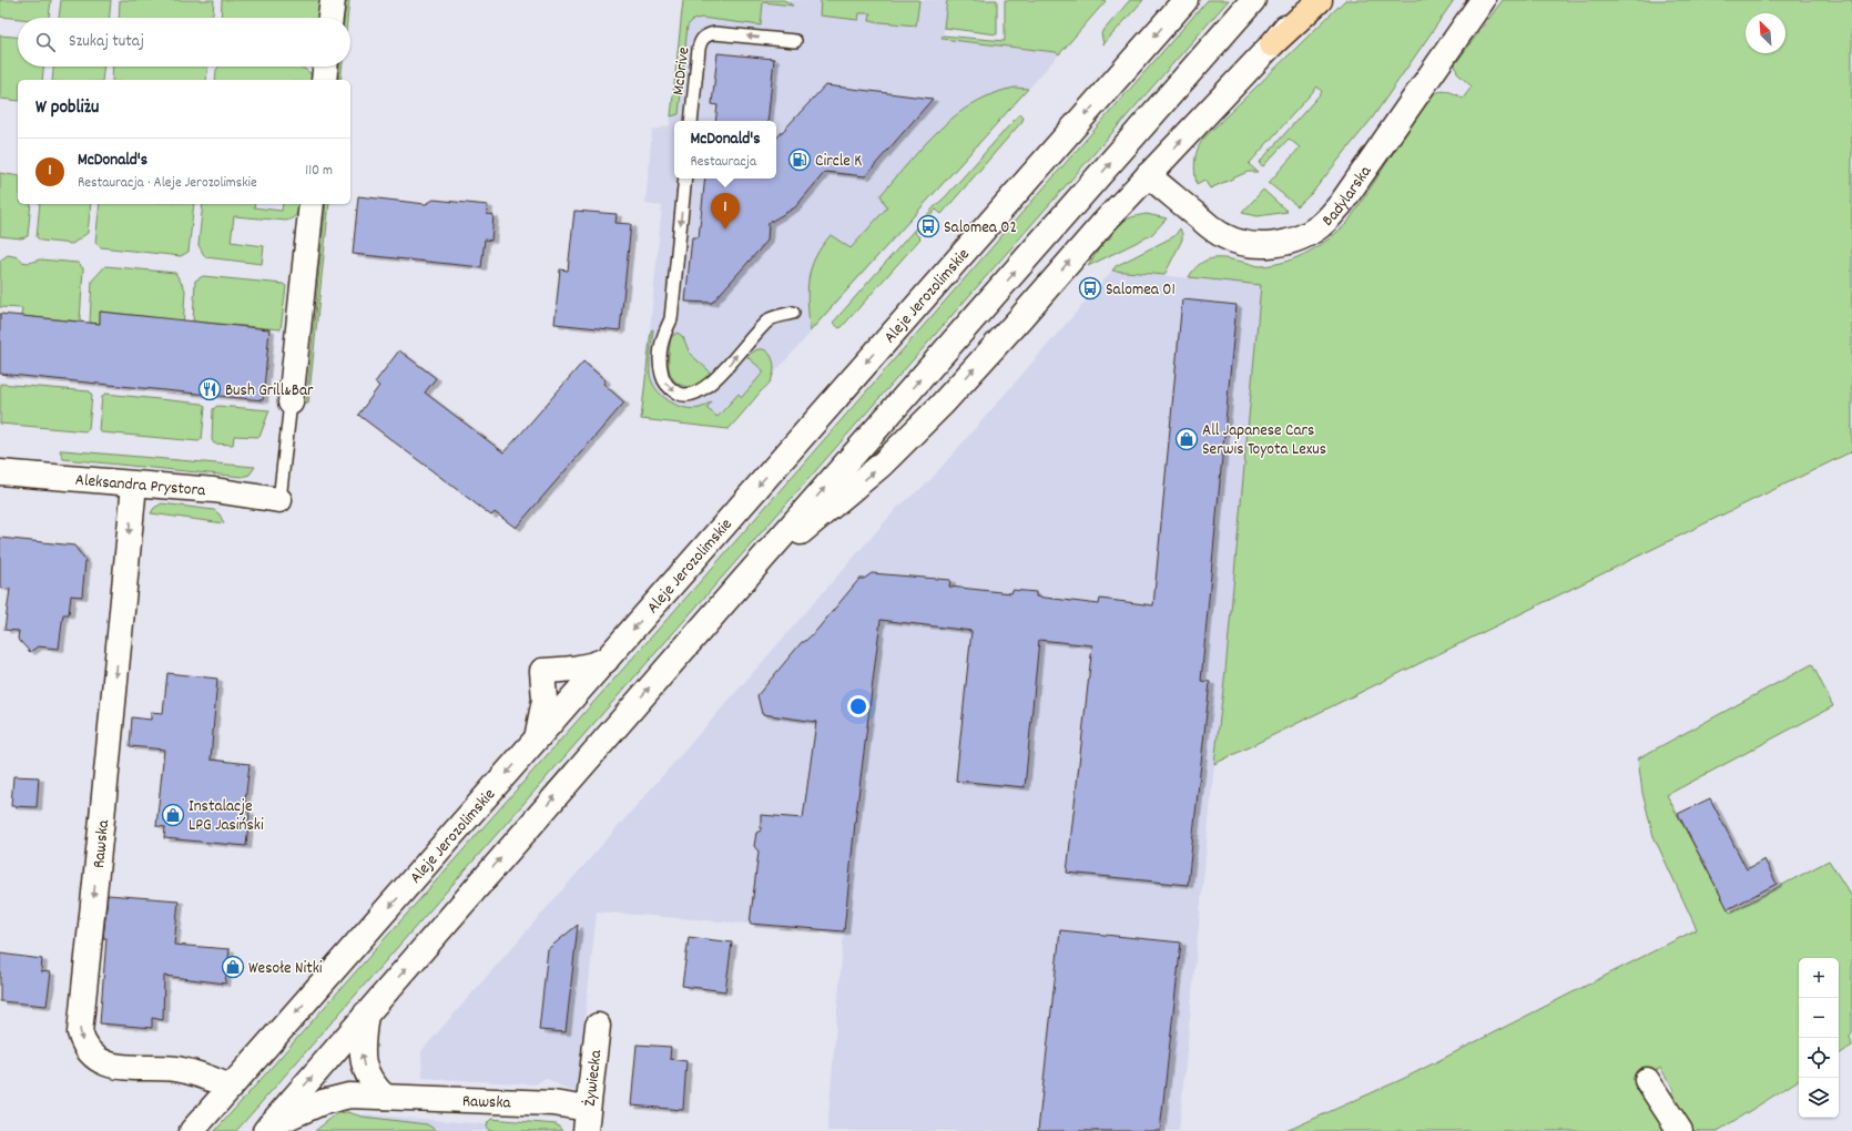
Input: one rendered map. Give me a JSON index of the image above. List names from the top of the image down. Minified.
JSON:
{"streets":{"main road":["Badylarska","Aleje Jerozolimskie","Aleksandra Prystora","Rawska","Żywiecka"],"lane":["McDrive"]},"crossings":[["Aleje Jerozolimskie","Rawska"],["Aleksandra Prystora","Rawska"],["Rawska","Żywiecka"]],"one_way":["Rawska"],"places":{"fuel station":["Circle K"],"bus stop":["Salomea 02","Salomea 01"],"restaurant":["Bush Grill&Bar"],"shop":["All Japanese Cars Serwis Toyota Lexus","Instalacje LPG Jasiński","Wesołe Nitki"]},"north":"top left","page":{"search":"Szukaj tutaj","heading":"W pobliżu","popup":["McDonald's","Restauracja"],"list":[{"mark":"1","name":"McDonald's","note":"Restauracja · Aleje Jerozolimskie","value":"110 m"}],"pins":"1","map_buttons":["+","−"]}}
